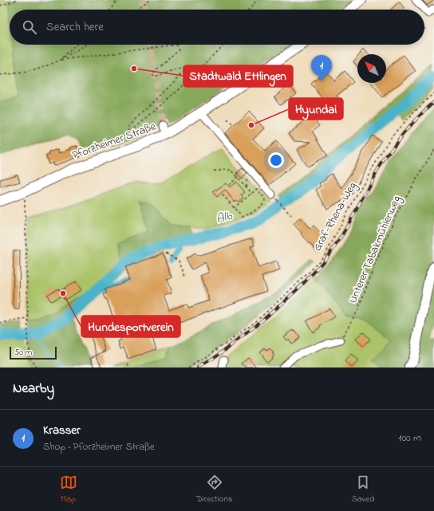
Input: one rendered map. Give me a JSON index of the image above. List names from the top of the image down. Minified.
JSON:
{"streets":{"main road":["Pforzheimer Straße"],"path":["Graf-Rhena-Weg","Unterer Tabakmühlenweg"]},"water":["Alb"],"places":["Stadtwald Ettlingen","Hyundai","Hundesportverein"],"scale_bar":"50 m","north":"top left","page":{"search":"Search here","pins":"1","scale":"50 m","heading":"Nearby","list":[{"mark":"1","name":"Krasser","note":"Shop · Pforzheimer Straße","value":"100 m"}],"nav":["Map","Directions","Saved"]}}
